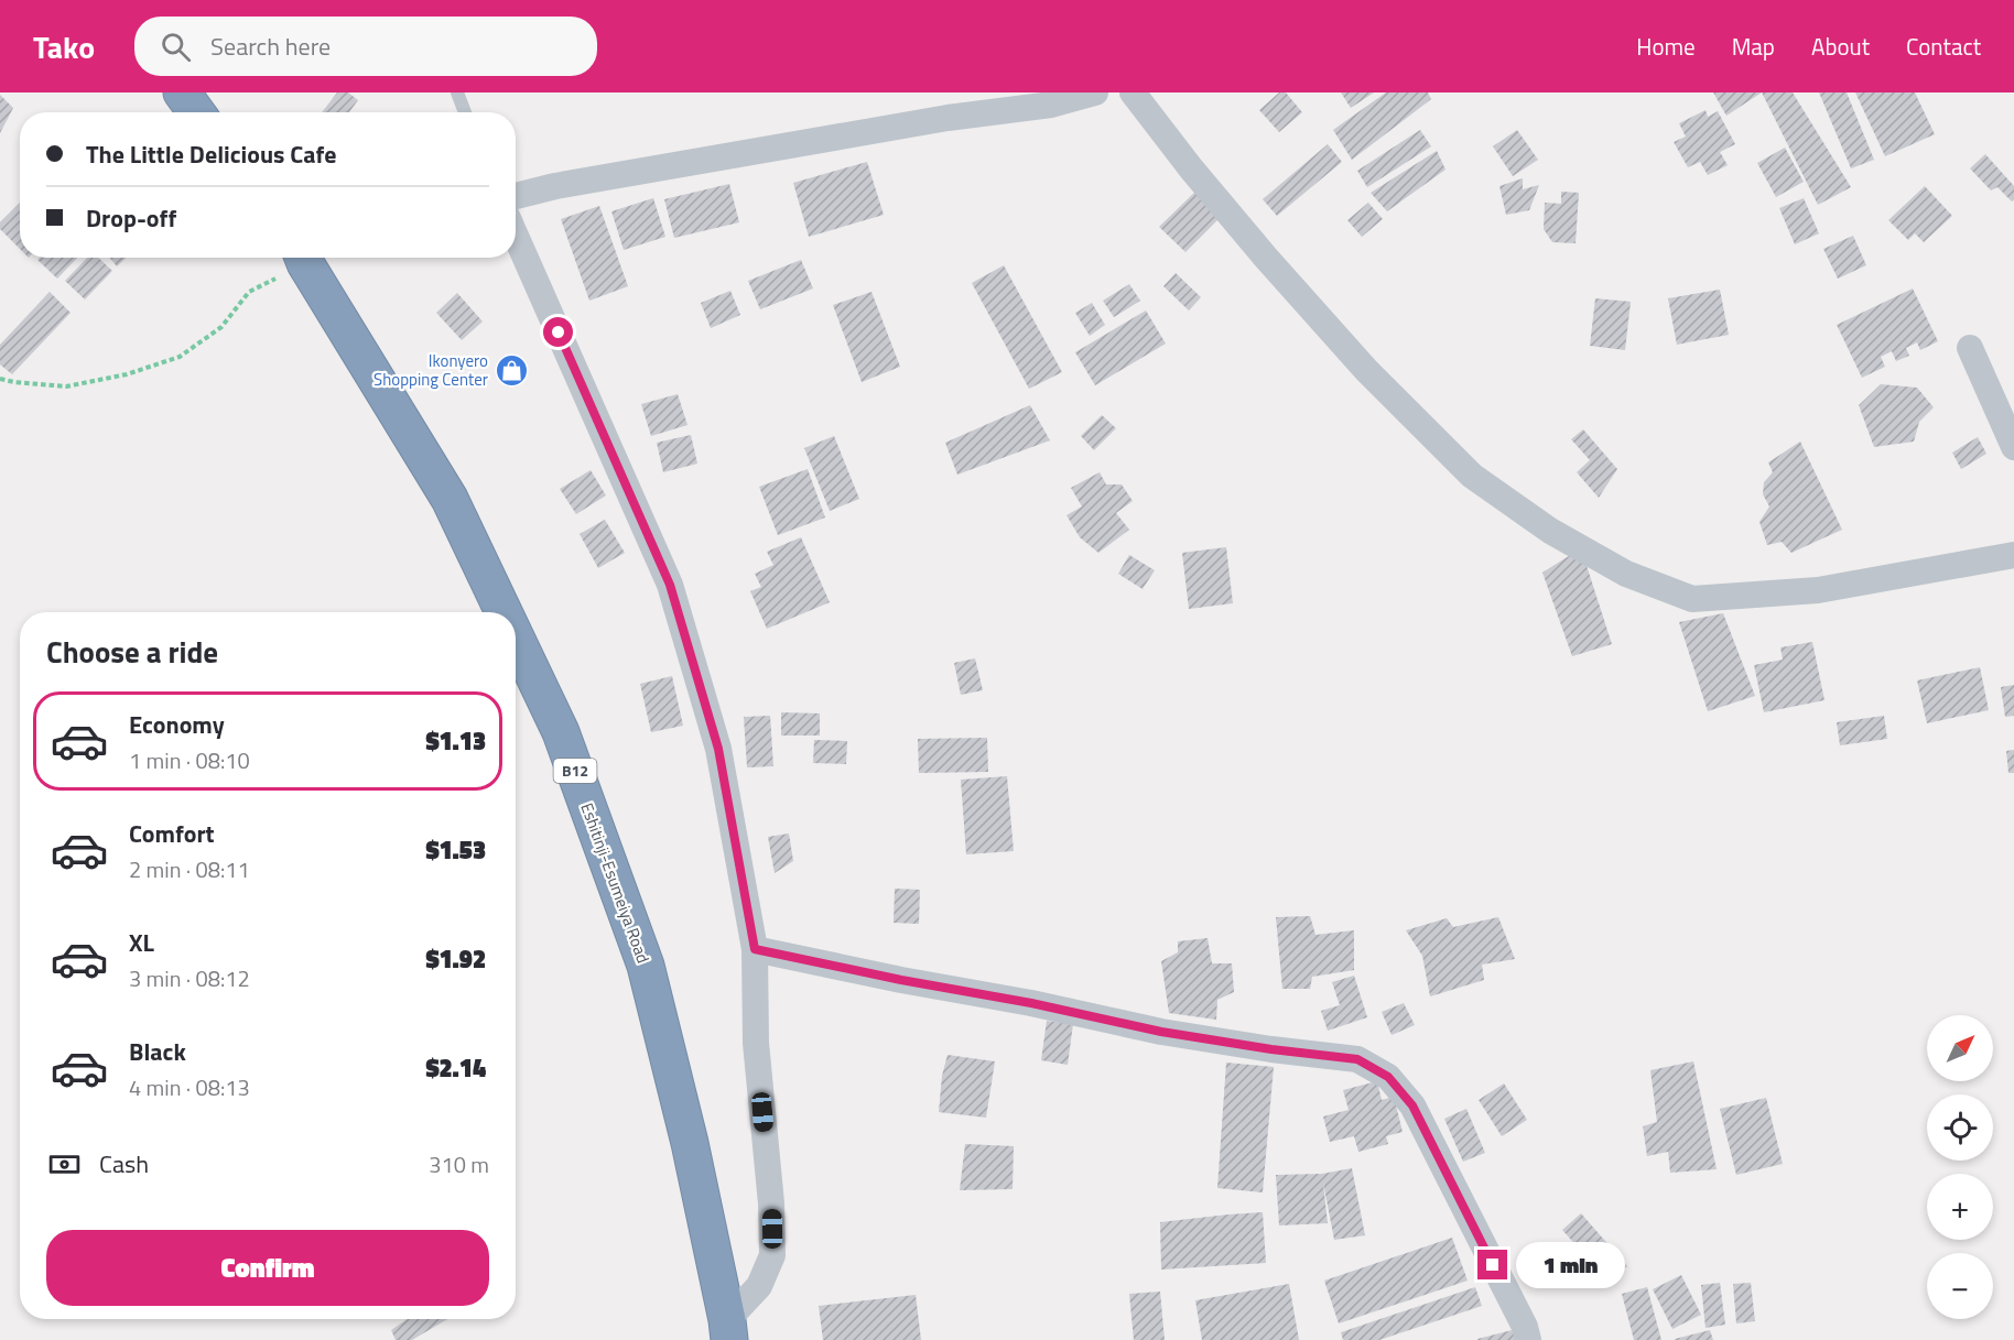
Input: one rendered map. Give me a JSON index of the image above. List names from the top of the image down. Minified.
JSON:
{"streets":{"highway":["B12","Eshitinji-Esumeiya Road"]},"places":{"shop":["Ikonyero Shopping Center"]},"north":"top right","page":{"header":"Tako","search":"Search here","nav":["Home","Map","About","Contact"],"banner":["The Little Delicious Cafe","Drop-off"],"heading":"Choose a ride","list":[{"name":"Economy","note":"1 min · 08:10","value":"$1.13"},{"name":"Comfort","note":"2 min · 08:11","value":"$1.53"},{"name":"XL","note":"3 min · 08:12","value":"$1.92"},{"name":"Black","note":"4 min · 08:13","value":"$2.14"}],"map_buttons":["+","−"],"pay":["Cash","310 m"],"buttons":"Confirm","bubble":"1 min"}}
